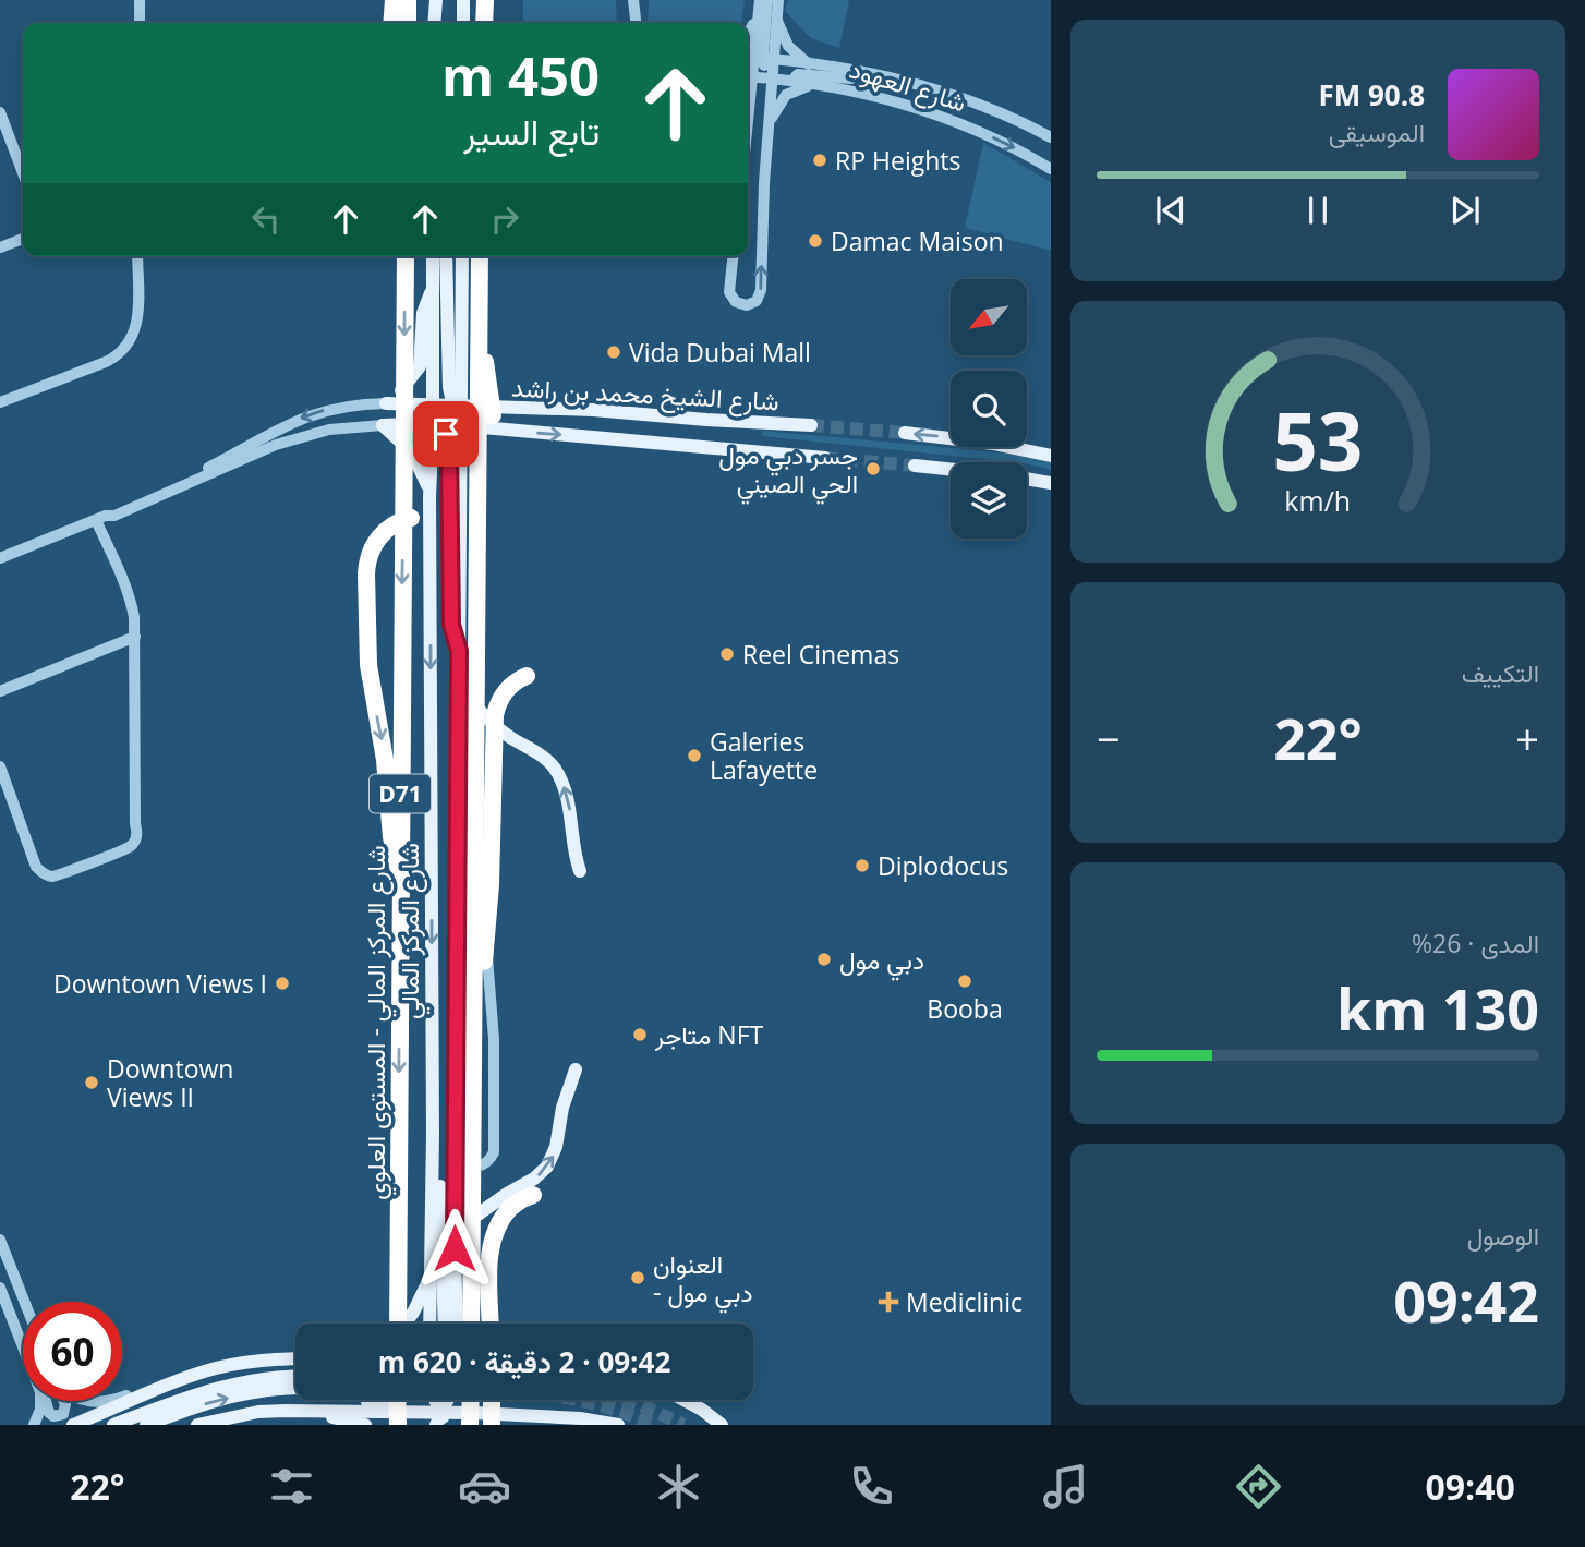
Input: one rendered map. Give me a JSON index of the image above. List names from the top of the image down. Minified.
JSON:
{"streets":{"highway":["D71","شارع المركز المالي - المستوى العلوي"],"main road":["شارع الشيخ محمد بن راشد","شارع المركز المالي"],"street":["شارع العهود"]},"crossings":[["شارع الشيخ محمد بن راشد","شارع المركز المالي"]],"places":{"other":["RP Heights","Damac Maison","Vida Dubai Mall","جسر دبي مول الحي الصيني","Reel Cinemas","Galeries Lafayette","Diplodocus","دبي مول","Booba","Downtown Views I","متاجر NFT","Downtown Views II","العنوان - دبي مول"],"health":["Mediclinic"]},"north":"bottom left","page":{"turn":["450 m","تابع السير"],"song":["90.8 FM","الموسيقى"],"tile":["التكييف",["المدى · 26%","130 km"],["الوصول","09:42"]],"heat":["−","22°","+"],"limit":"60","trip":"09:42 · 2 دقيقة · 620 m","tabs":["09:40","22°"],"gauge":["53","km/h"]}}
